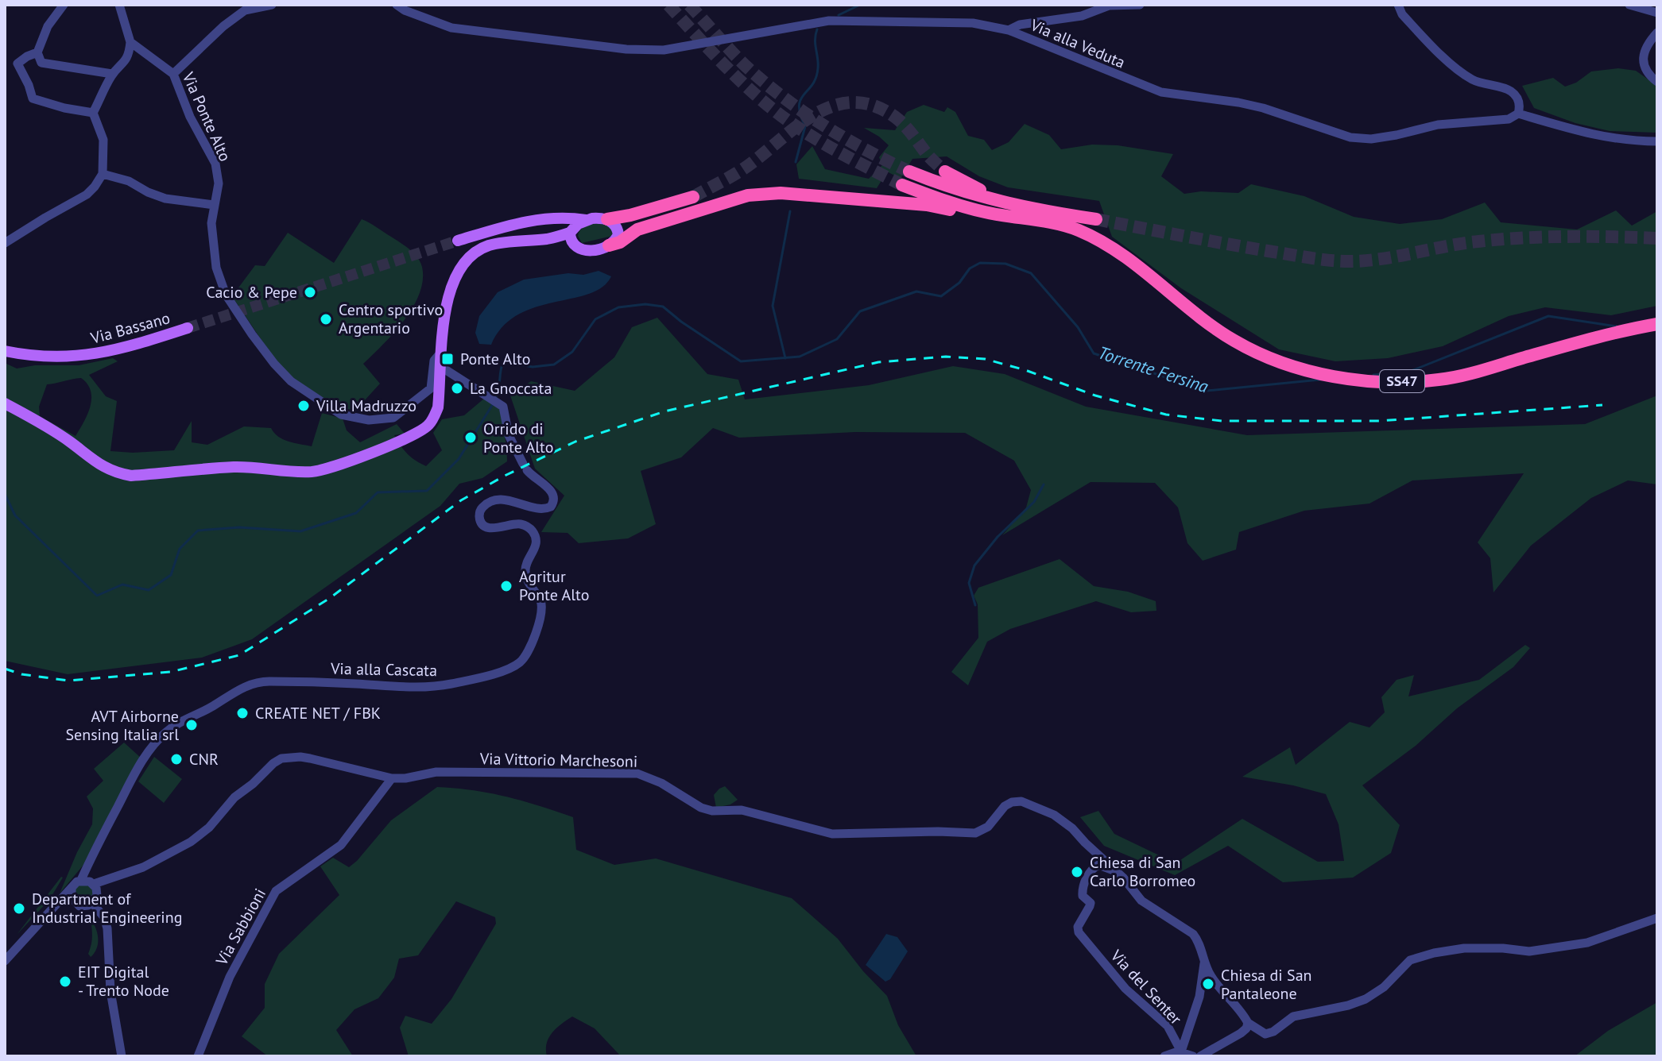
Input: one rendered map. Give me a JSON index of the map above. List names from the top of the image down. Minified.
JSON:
{"streets":{"highway":["SS47"],"main road":["Via Bassano"],"street":["Via alla Veduta","Via Ponte Alto","Via alla Cascata","Via Vittorio Marchesoni","Via Sabbioni","Via del Senter"]},"crossings":[["Via Ponte Alto","Via alla Cascata"],["Via alla Cascata","Via Vittorio Marchesoni"],["Via Vittorio Marchesoni","Via Sabbioni"],["Via Vittorio Marchesoni","Via del Senter"]],"water":["Torrente Fersina"],"places":{"other":["Cacio & Pepe","Centro sportivo Argentario","La Gnoccata","Villa Madruzzo","Orrido di Ponte Alto","Agritur Ponte Alto","CREATE NET / FBK","AVT Airborne Sensing Italia srl","CNR","Chiesa di San Carlo Borromeo","Department of Industrial Engineering","EIT Digital - Trento Node","Chiesa di San Pantaleone"],"transit":["Ponte Alto"]}}
